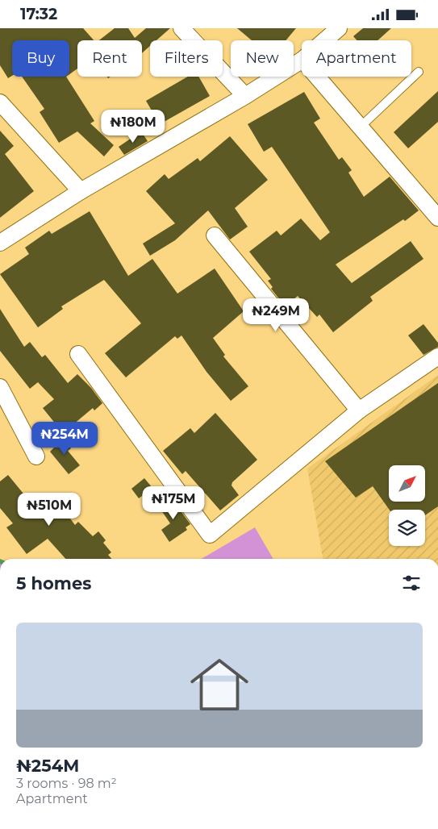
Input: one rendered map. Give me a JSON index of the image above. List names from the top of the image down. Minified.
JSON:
{"north":"top right","page":{"status":"17:32","chip":["Buy","Rent","Filters","New","Apartment"],"price":["₦180M","₦249M","₦254M","₦175M","₦510M"],"heading":"5 homes","list":[{"name":"₦254M","note":"3 rooms · 98 m² · Apartment"}]}}
